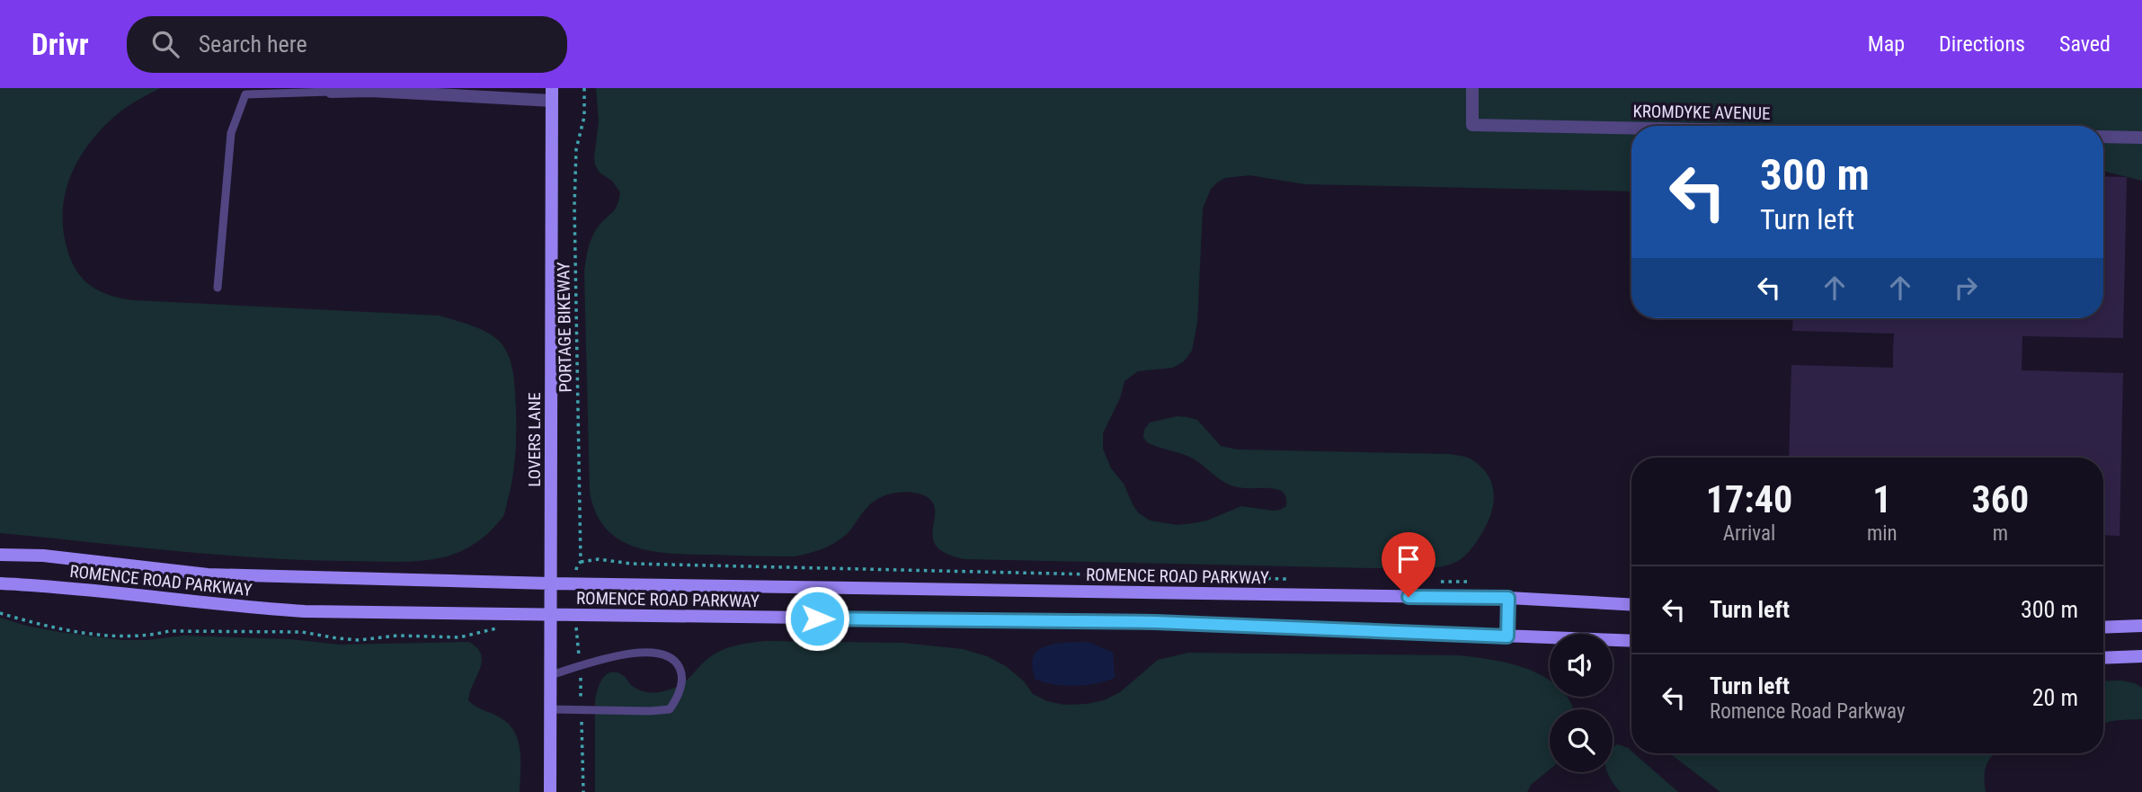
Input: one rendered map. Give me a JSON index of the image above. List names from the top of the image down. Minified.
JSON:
{"streets":{"street":["KROMDYKE AVENUE","LOVERS LANE","ROMENCE ROAD PARKWAY"],"path":["PORTAGE BIKEWAY"]},"crossings":[["LOVERS LANE","ROMENCE ROAD PARKWAY"]],"page":{"header":"Drivr","search":"Search here","nav":["Map","Directions","Saved"],"turn":["300 m","Turn left"],"eta":["17:40","Arrival","1","min","360","m"],"list":[{"name":"Turn left","value":"300 m"},{"name":"Turn left","note":"Romence Road Parkway","value":"20 m"}]}}
